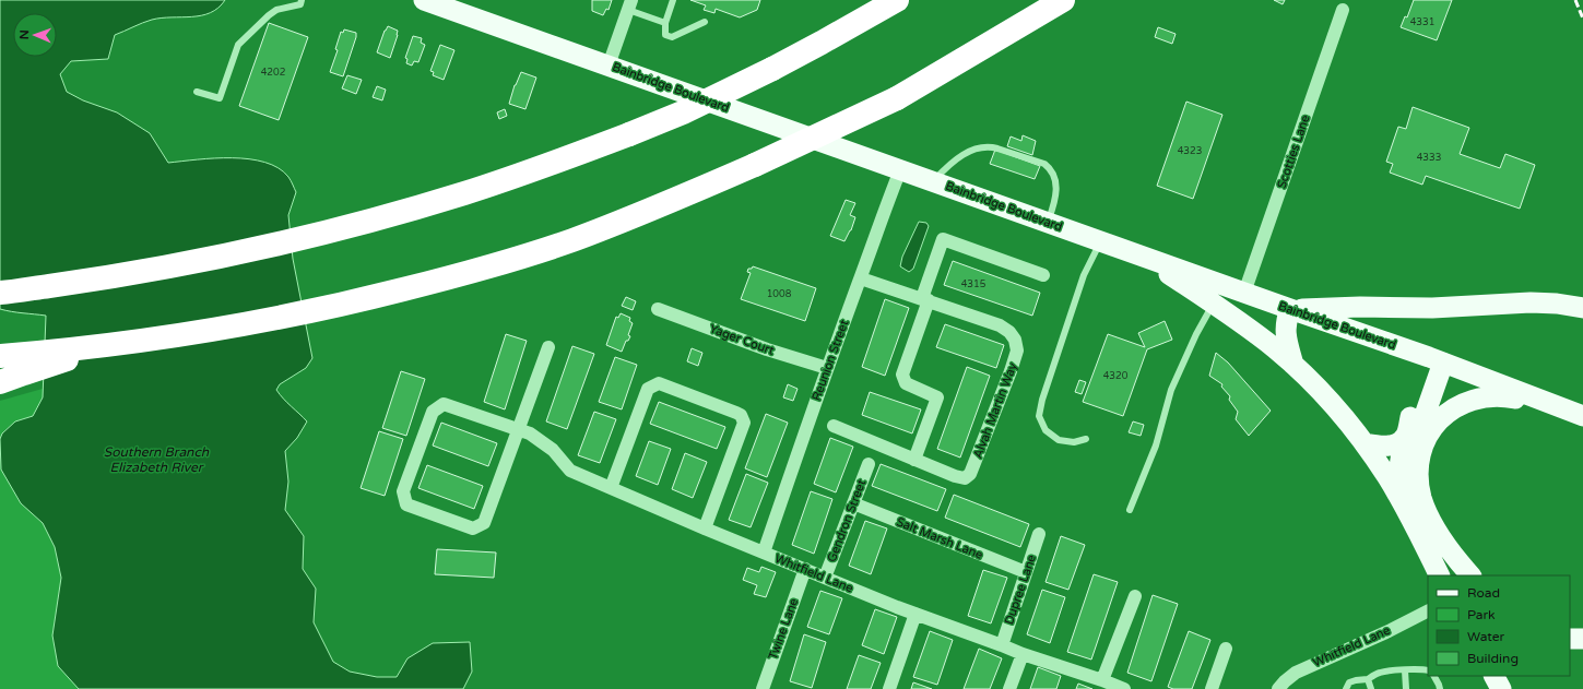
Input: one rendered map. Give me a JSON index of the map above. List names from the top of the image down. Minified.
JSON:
{"streets":{"main road":["Bainbridge Boulevard"],"street":["Scotties Lane","Yager Court","Reunion Street","Alvah Martin Way","Gendron Street","Salt Marsh Lane","Whitfield Lane","Dupree Lane","Twine Lane"]},"crossings":[["Bainbridge Boulevard","Scotties Lane"],["Bainbridge Boulevard","Reunion Street"],["Yager Court","Reunion Street"],["Reunion Street","Alvah Martin Way"],["Reunion Street","Whitfield Lane"],["Gendron Street","Salt Marsh Lane"],["Gendron Street","Whitfield Lane"],["Salt Marsh Lane","Dupree Lane"],["Whitfield Lane","Dupree Lane"],["Whitfield Lane","Twine Lane"]],"water":["Southern Branch Elizabeth River"],"house_numbers":["4331","4202","4323","4333","4315","1008","4320"],"legend":["Road","Park","Water","Building"],"north":"left"}
